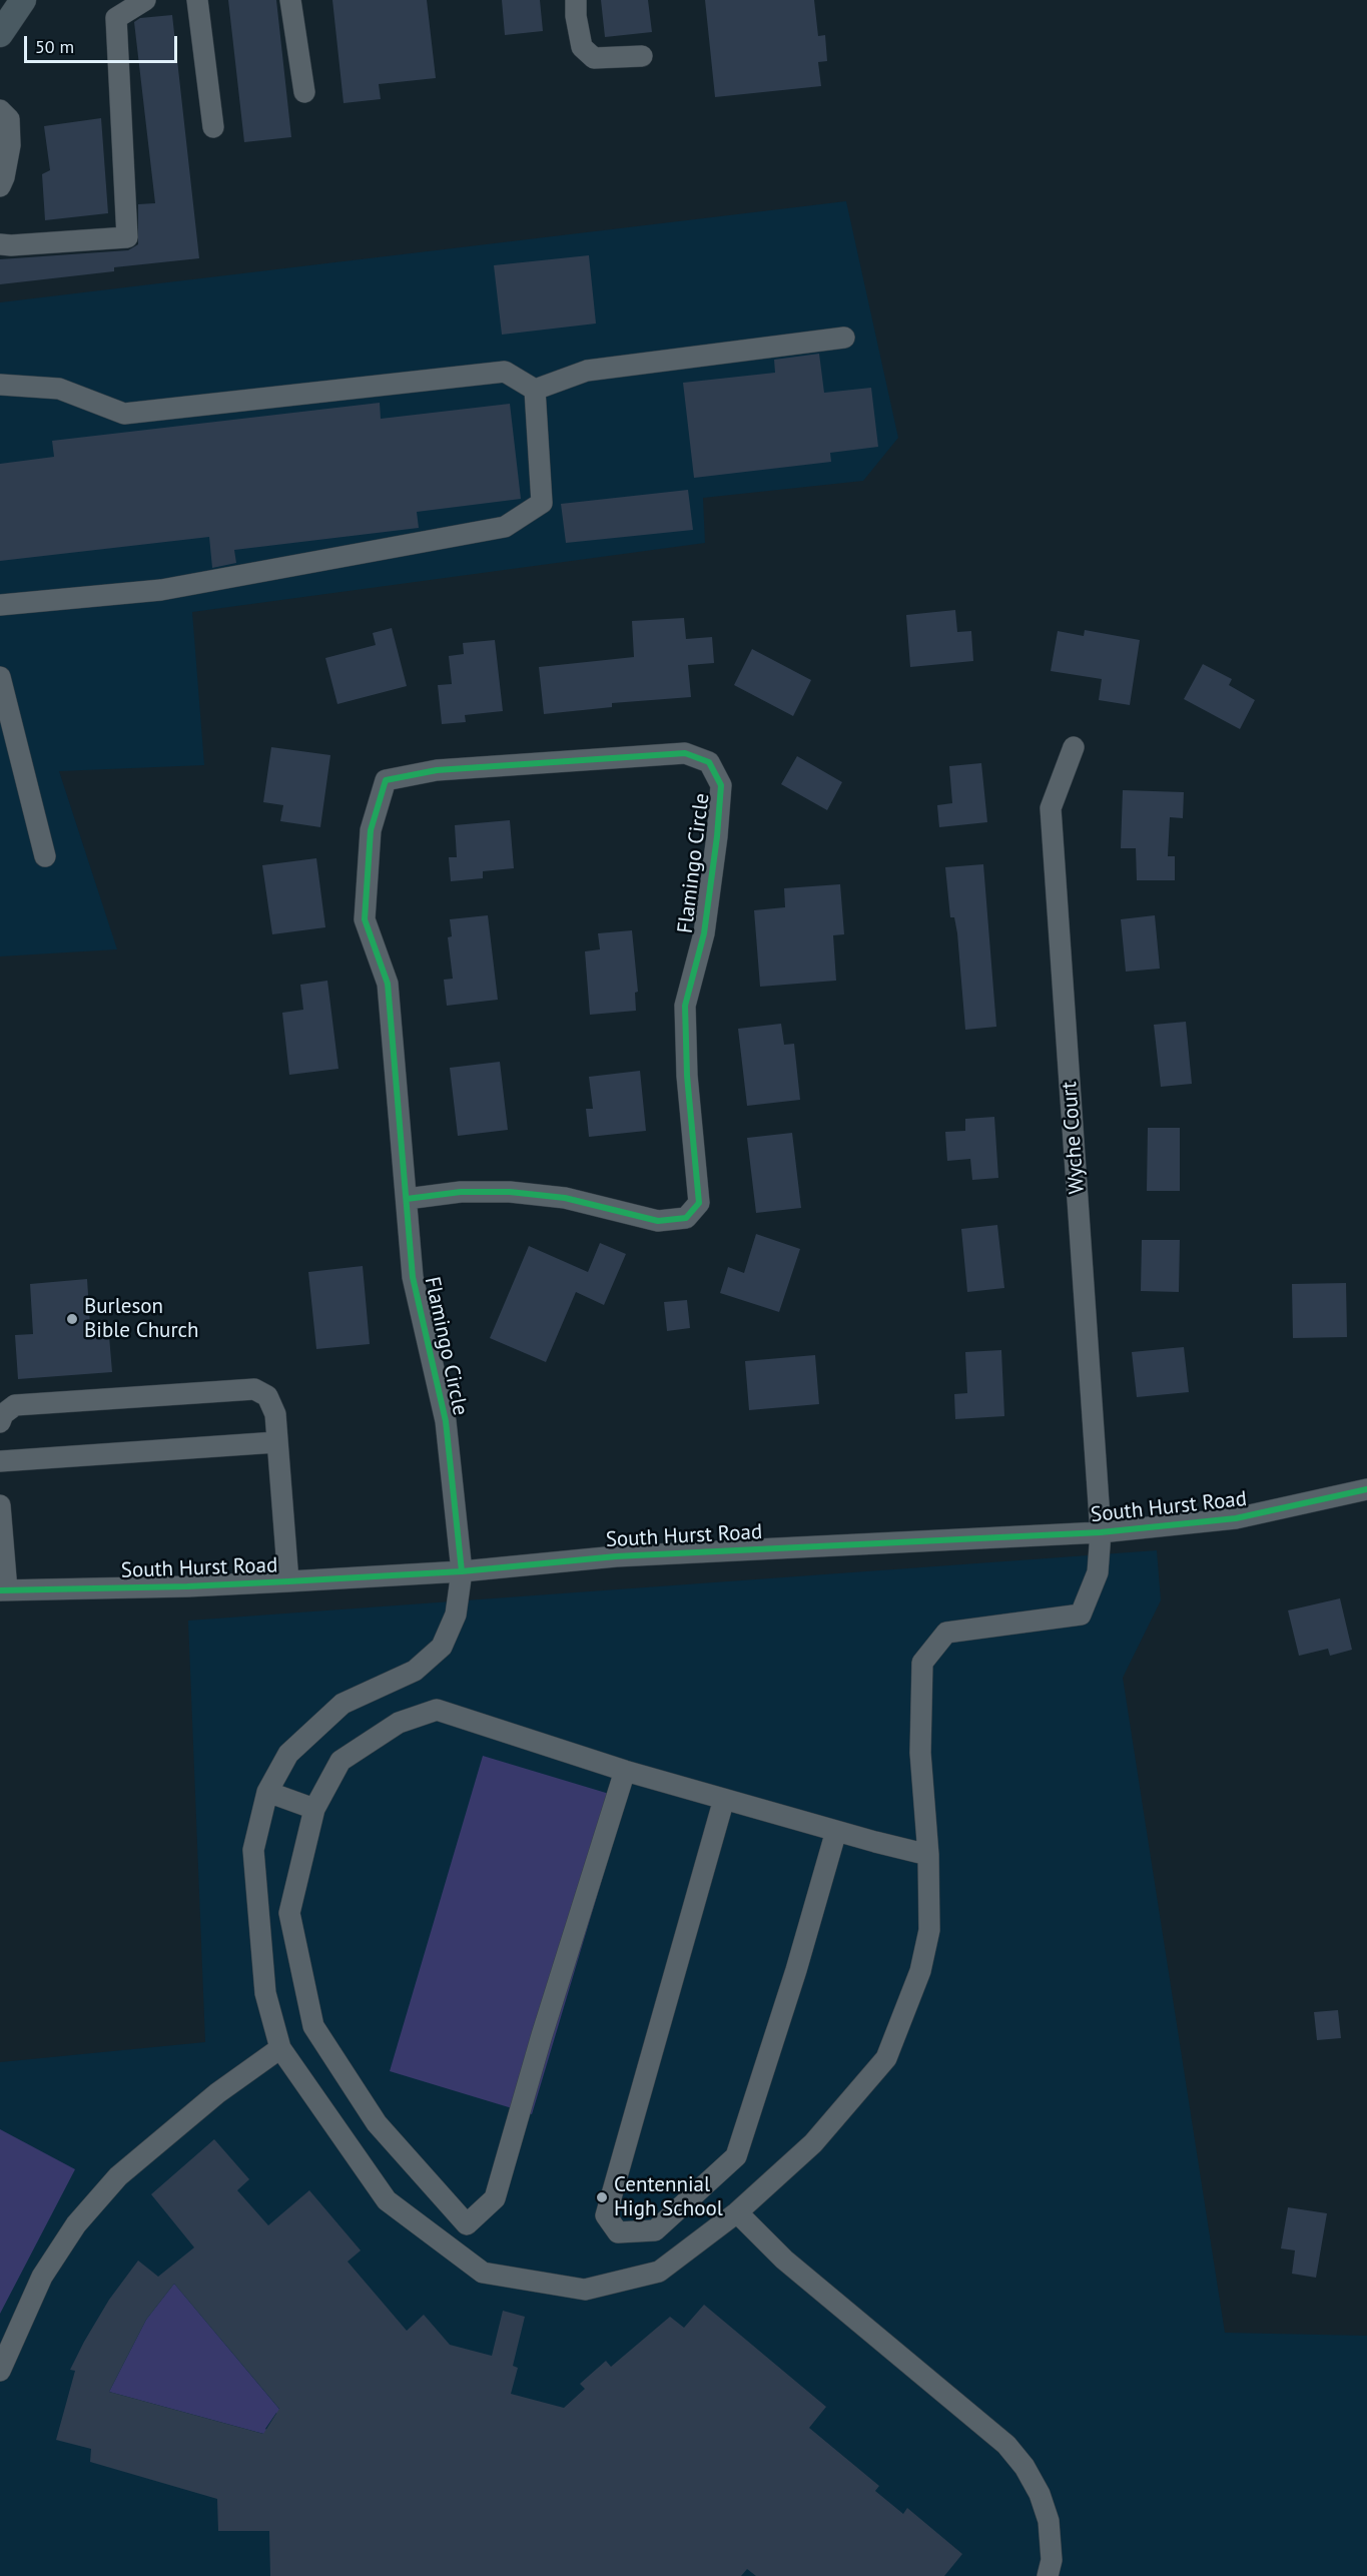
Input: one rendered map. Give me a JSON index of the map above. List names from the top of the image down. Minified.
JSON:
{"streets":{"street":["Flamingo Circle","Wyche Court","South Hurst Road"]},"crossings":[["Flamingo Circle","Wyche Court"],["Flamingo Circle","South Hurst Road"],["Wyche Court","South Hurst Road"]],"places":["Burleson Bible Church","Centennial High School"],"scale_bar":"50 m"}
